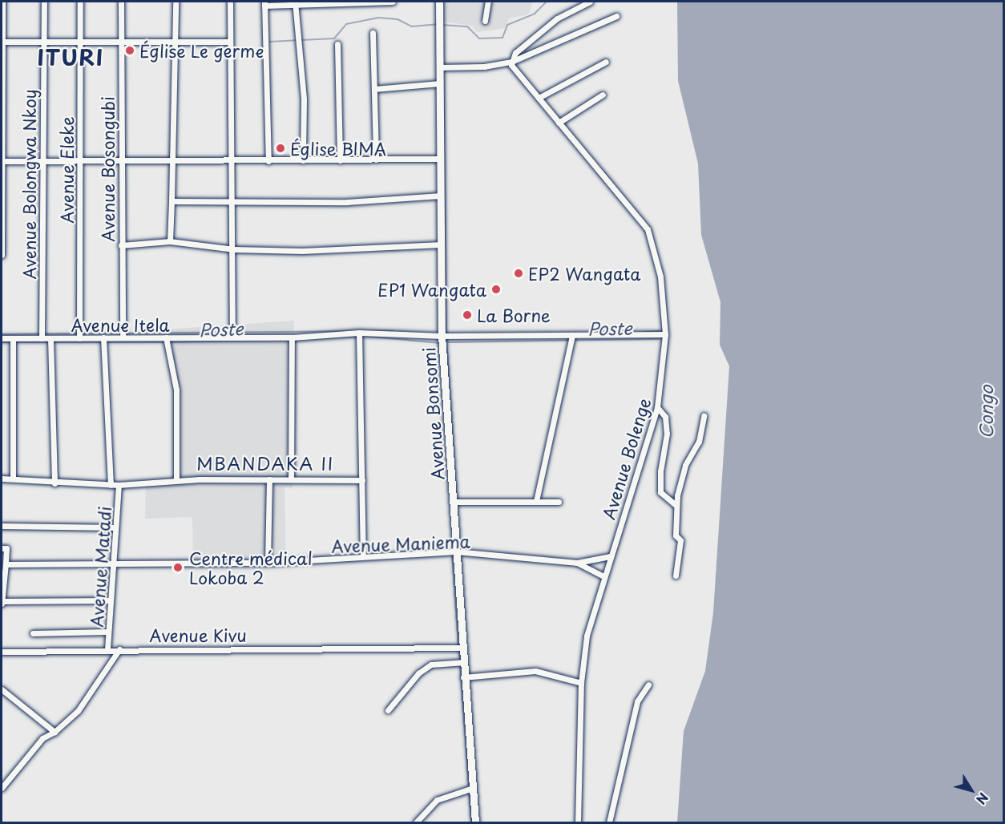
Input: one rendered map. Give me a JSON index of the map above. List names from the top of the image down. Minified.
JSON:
{"streets":{"main road":["Avenue Bonsomi"],"street":["Avenue Bosongubi","Avenue Eleke","Avenue Bolongwa Nkoy","Avenue Itela","Avenue Bolenge","Avenue Maniema","Avenue Matadi","Avenue Kivu"]},"crossings":[["Avenue Bosongubi","Avenue Itela"],["Avenue Eleke","Avenue Itela"],["Avenue Bolongwa Nkoy","Avenue Itela"],["Avenue Itela","Avenue Bonsomi"],["Avenue Itela","Avenue Bolenge"],["Avenue Bonsomi","Avenue Maniema"],["Avenue Bonsomi","Avenue Kivu"],["Avenue Maniema","Avenue Matadi"],["Avenue Matadi","Avenue Kivu"]],"districts":["ITURI","MBANDAKA II"],"water":["Poste","Congo"],"places":["Église Le germe","Église BIMA","EP2 Wangata","EP1 Wangata","La Borne","Centre médical Lokoba 2"],"north":"bottom right"}
